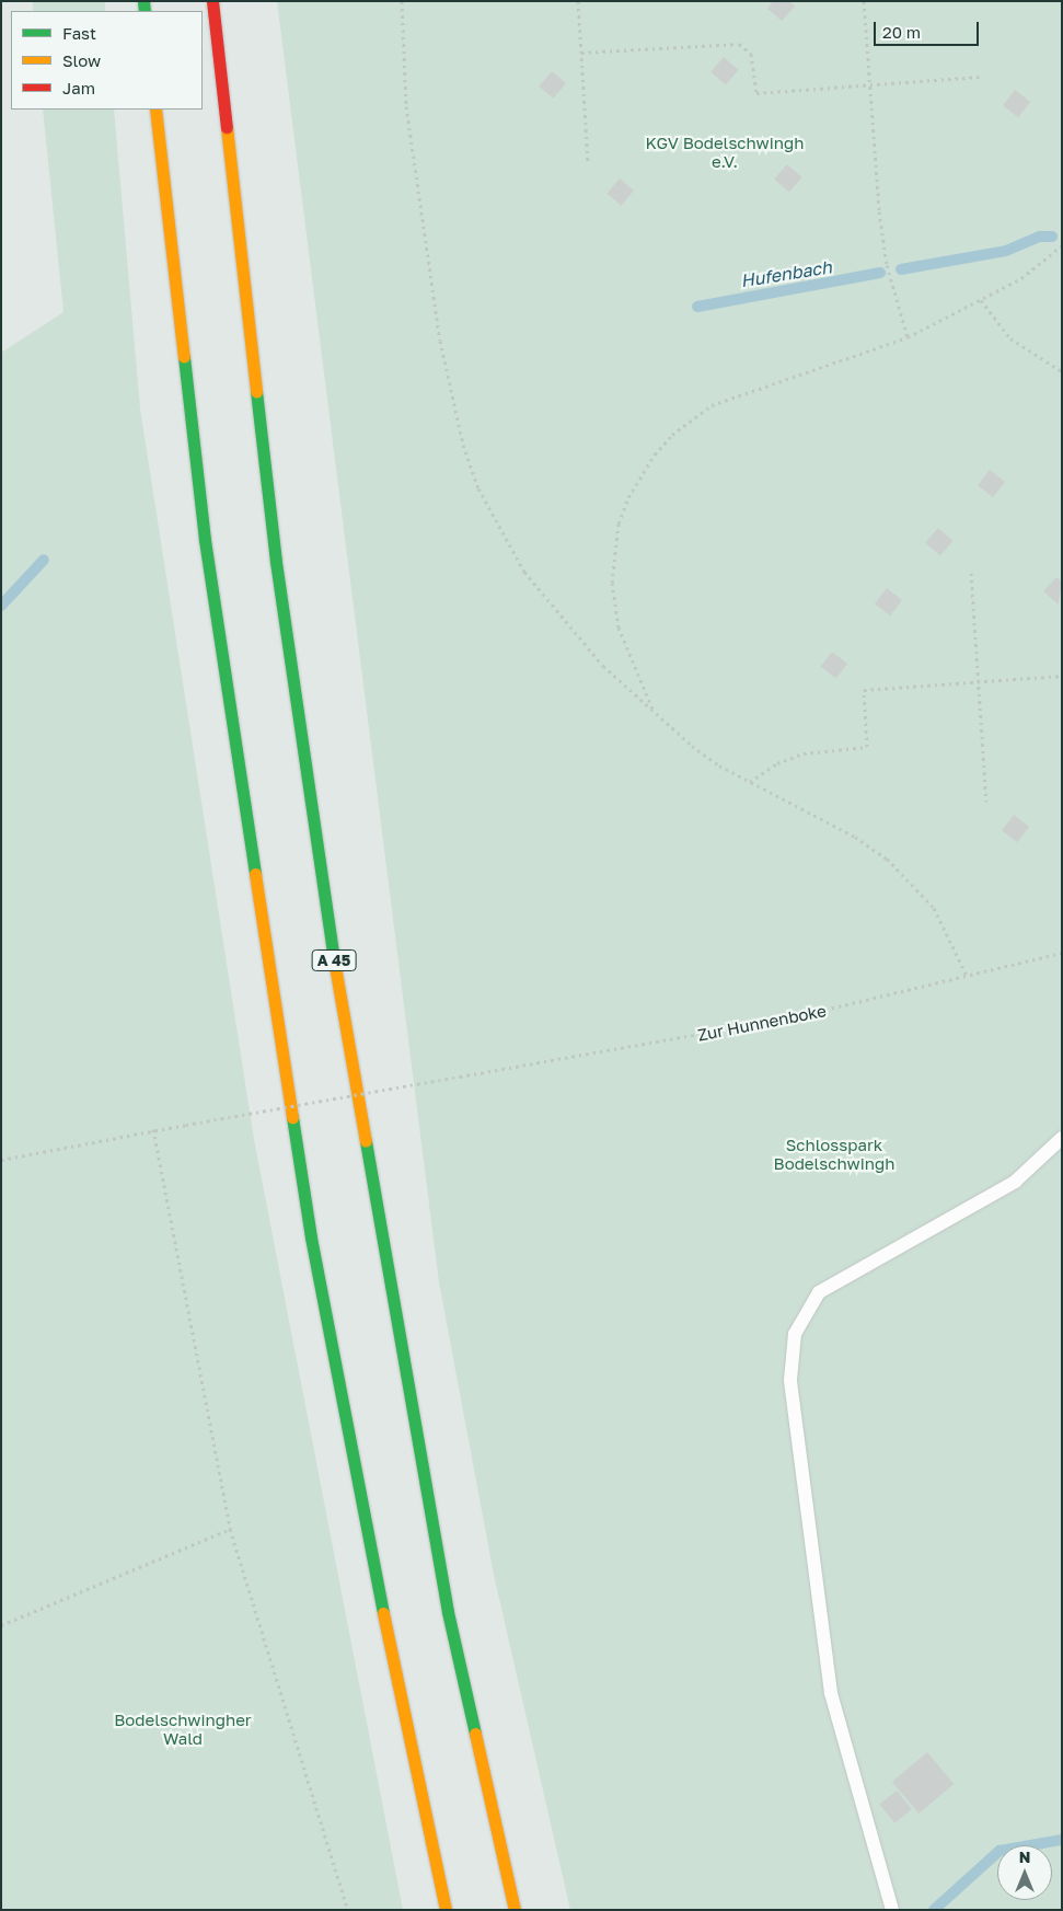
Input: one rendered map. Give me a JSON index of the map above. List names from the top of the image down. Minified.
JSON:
{"streets":{"highway":["A 45"],"path":["Zur Hunnenboke"]},"water":["Hufenbach"],"parks":["KGV Bodelschwingh e.V.","Schlosspark Bodelschwingh","Bodelschwingher Wald"],"legend":["Fast","Slow","Jam"],"scale_bar":"20 m","north":"top"}
